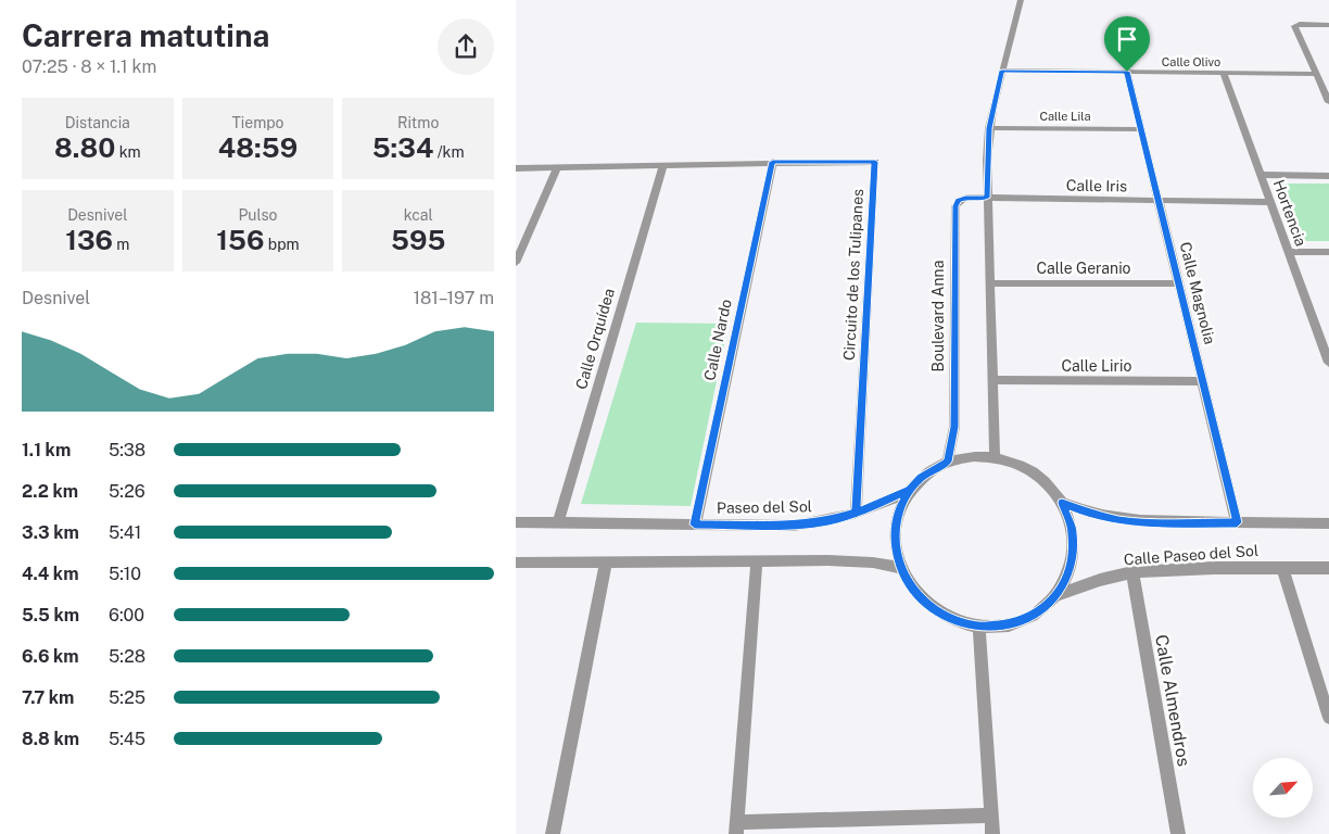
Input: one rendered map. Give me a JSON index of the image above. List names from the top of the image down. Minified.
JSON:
{"streets":{"street":["Calle Olivo","Calle Lila","Calle Iris","Hortencia","Calle Geranio","Circuito de los Tulipanes","Calle Magnolia","Boulevard Anna","Calle Orquídea","Calle Nardo","Calle Lirio","Paseo del Sol","Calle Paseo del Sol","Calle Almendros"]},"crossings":[["Calle Olivo","Hortencia"],["Calle Olivo","Calle Magnolia"],["Calle Lila","Calle Magnolia"],["Calle Iris","Hortencia"],["Calle Iris","Calle Magnolia"],["Calle Iris","Boulevard Anna"],["Calle Geranio","Calle Magnolia"],["Circuito de los Tulipanes","Calle Orquídea"],["Circuito de los Tulipanes","Calle Nardo"],["Circuito de los Tulipanes","Paseo del Sol"],["Calle Magnolia","Calle Lirio"],["Calle Magnolia","Calle Paseo del Sol"],["Boulevard Anna","Paseo del Sol"],["Boulevard Anna","Calle Paseo del Sol"],["Calle Orquídea","Paseo del Sol"],["Calle Nardo","Paseo del Sol"],["Paseo del Sol","Calle Paseo del Sol"],["Calle Paseo del Sol","Calle Almendros"]],"north":"top right","page":{"heading":["Carrera matutina","07:25 · 8 × 1.1 km"],"stats":[["Distancia","8.80 km"],["Tiempo","48:59"],["Ritmo","5:34 /km"],["Desnivel","136 m"],["Pulso","156 bpm"],["kcal","595"]],"chart":["Desnivel","181–197 m"],"list":[{"name":"1.1 km","note":"5:38"},{"name":"2.2 km","note":"5:26"},{"name":"3.3 km","note":"5:41"},{"name":"4.4 km","note":"5:10"},{"name":"5.5 km","note":"6:00"},{"name":"6.6 km","note":"5:28"},{"name":"7.7 km","note":"5:25"},{"name":"8.8 km","note":"5:45"}]}}
